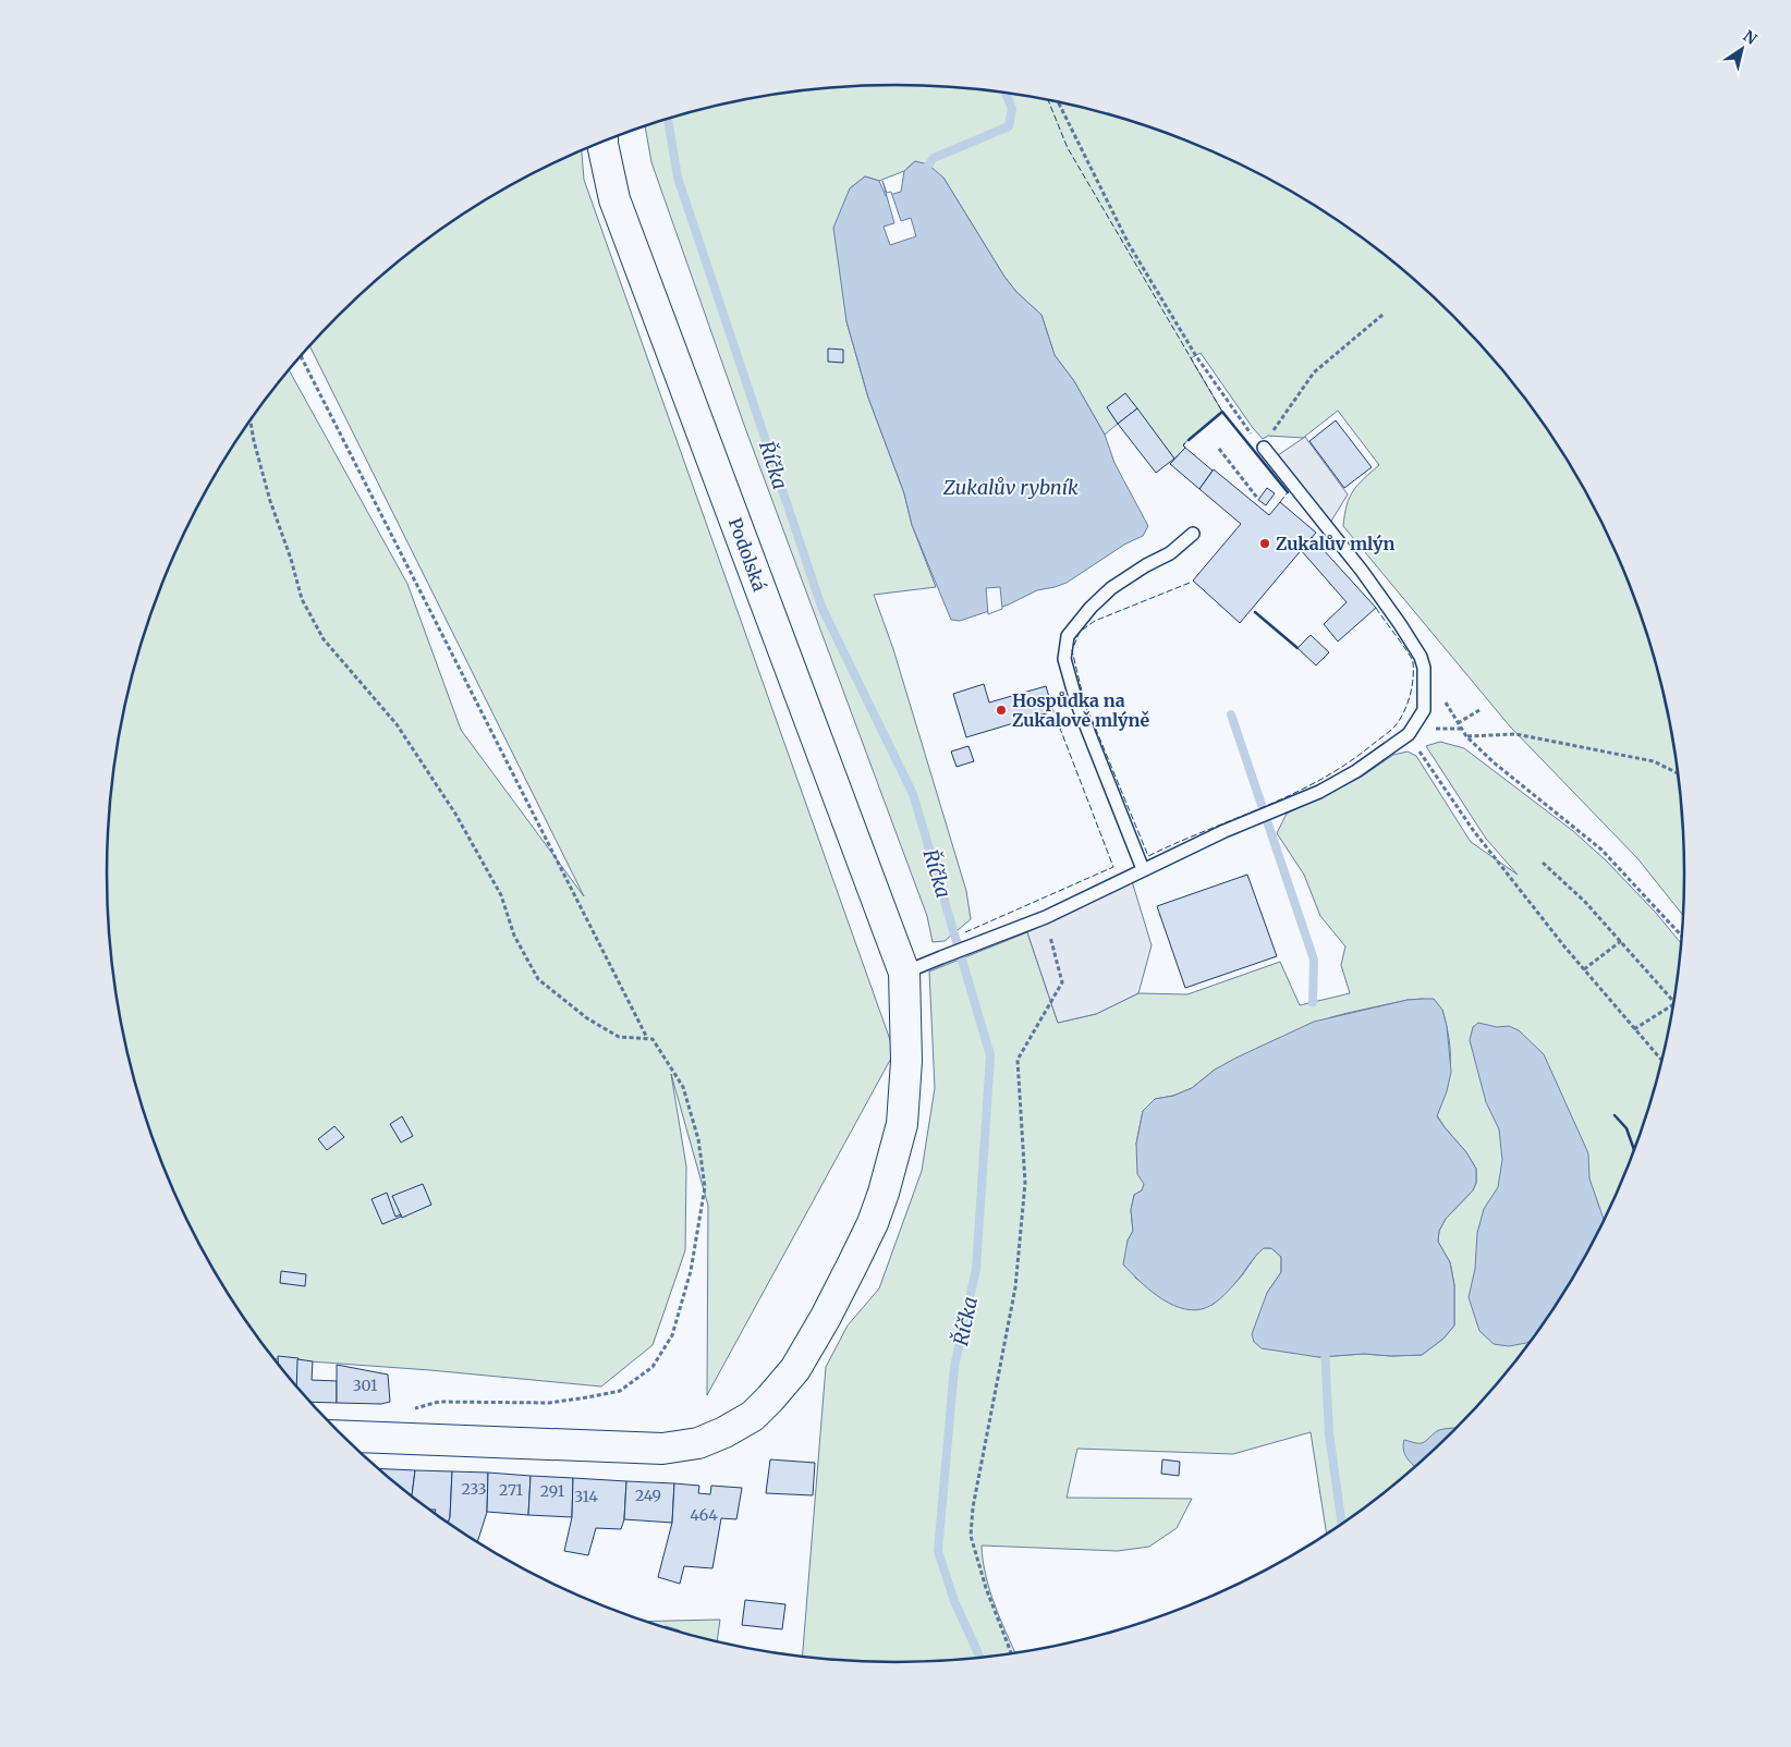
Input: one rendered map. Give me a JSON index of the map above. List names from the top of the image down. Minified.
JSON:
{"streets":{"street":["Podolská"]},"water":["Říčka","Zukalův rybník"],"places":["Zukalův mlýn","Hospůdka na Zukalově mlýně"],"house_numbers":["301","233","271","291","249","314","464"],"north":"top right"}
